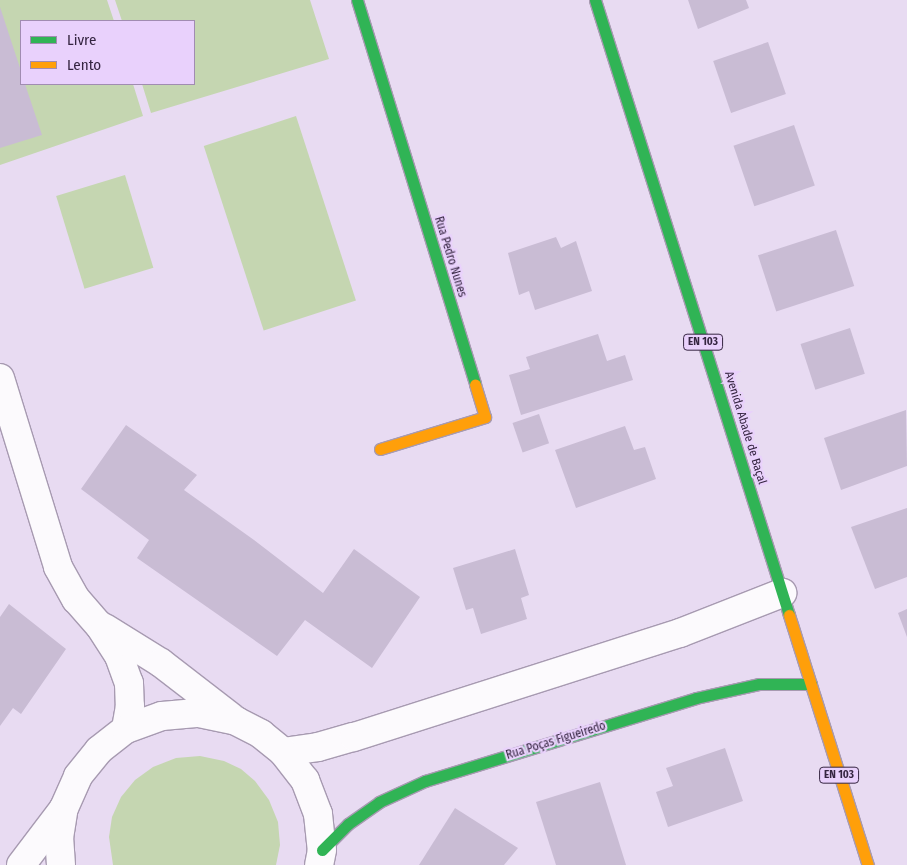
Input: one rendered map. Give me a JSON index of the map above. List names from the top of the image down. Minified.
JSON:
{"streets":{"street":["Rua Pedro Nunes","EN 103","Avenida Abade de Baçal","Rua Poças Figueiredo"]},"crossings":[["Avenida Abade de Baçal","Rua Poças Figueiredo"]],"legend":["Livre","Lento"]}
